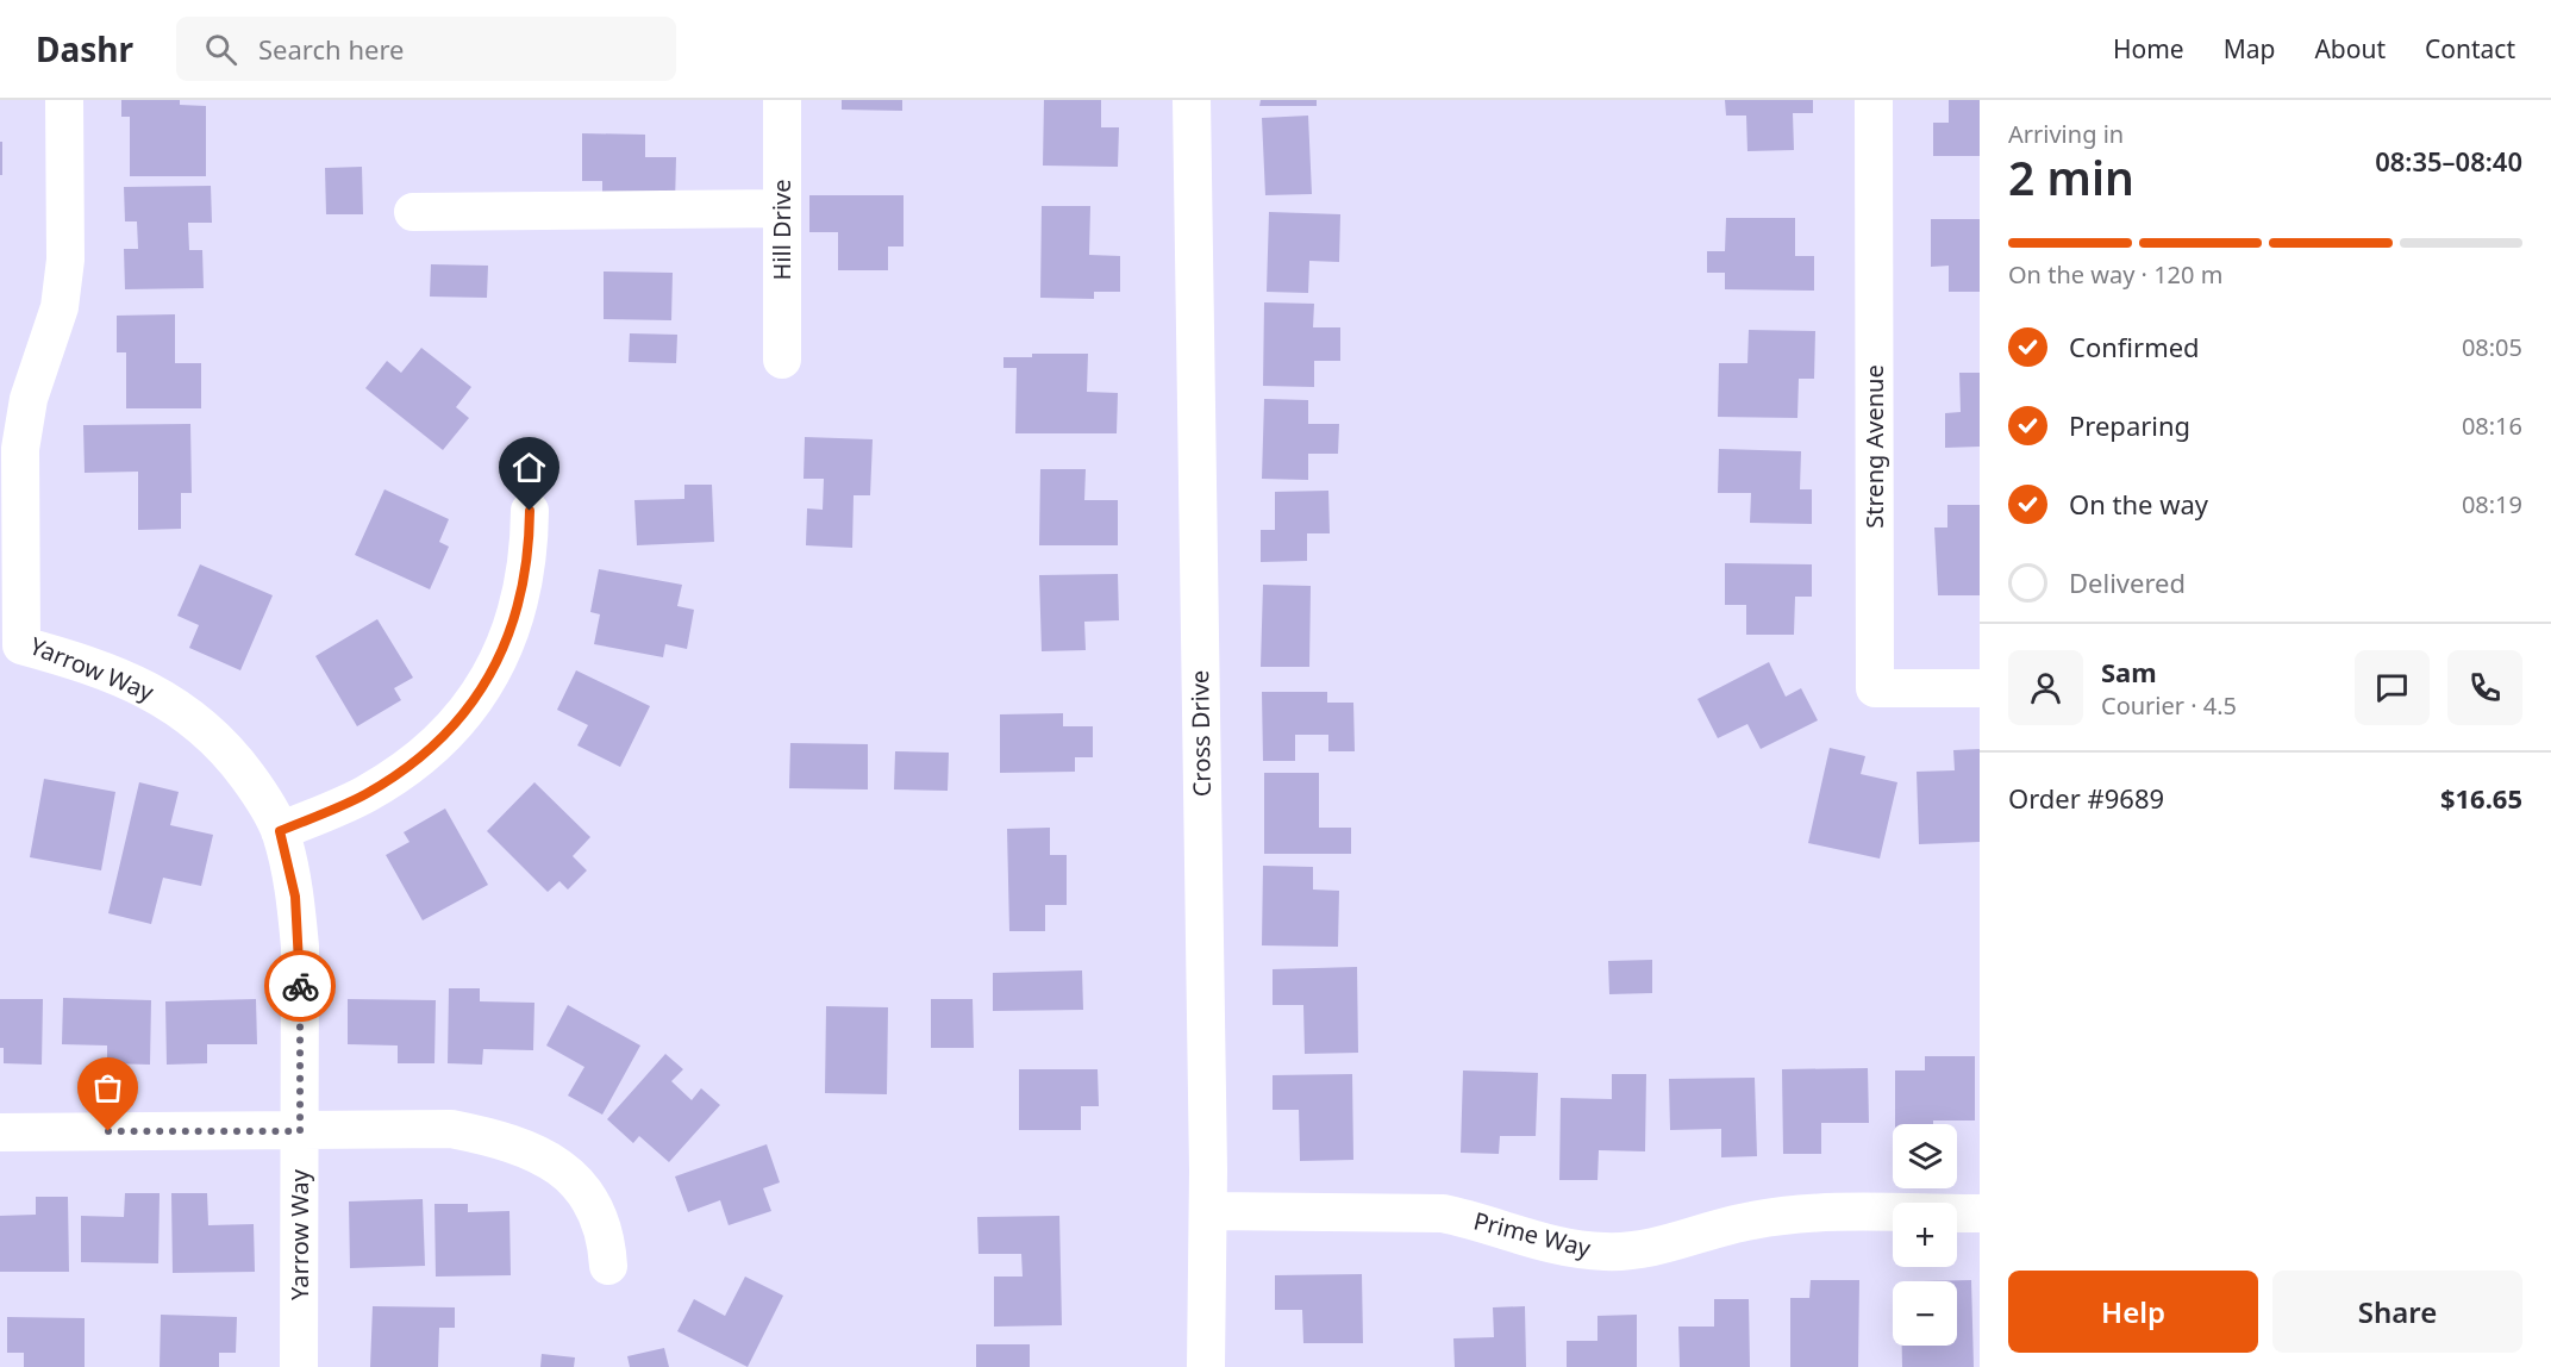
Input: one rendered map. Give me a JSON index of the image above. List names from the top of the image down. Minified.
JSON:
{"streets":{"street":["Hill Drive","Streng Avenue","Yarrow Way","Cross Drive","Prime Way"]},"crossings":[["Cross Drive","Prime Way"]],"page":{"header":"Dashr","search":"Search here","nav":["Home","Map","About","Contact"],"heading":["2 min","Arriving in","08:35–08:40"],"panel":["Sam","Courier · 4.5","Order #9689","$16.65"],"bar":"On the way · 120 m","list":[["Confirmed","08:05"],["Preparing","08:16"],["On the way","08:19"],"Delivered"],"map_buttons":["+","−"],"buttons":["Help","Share"]}}
